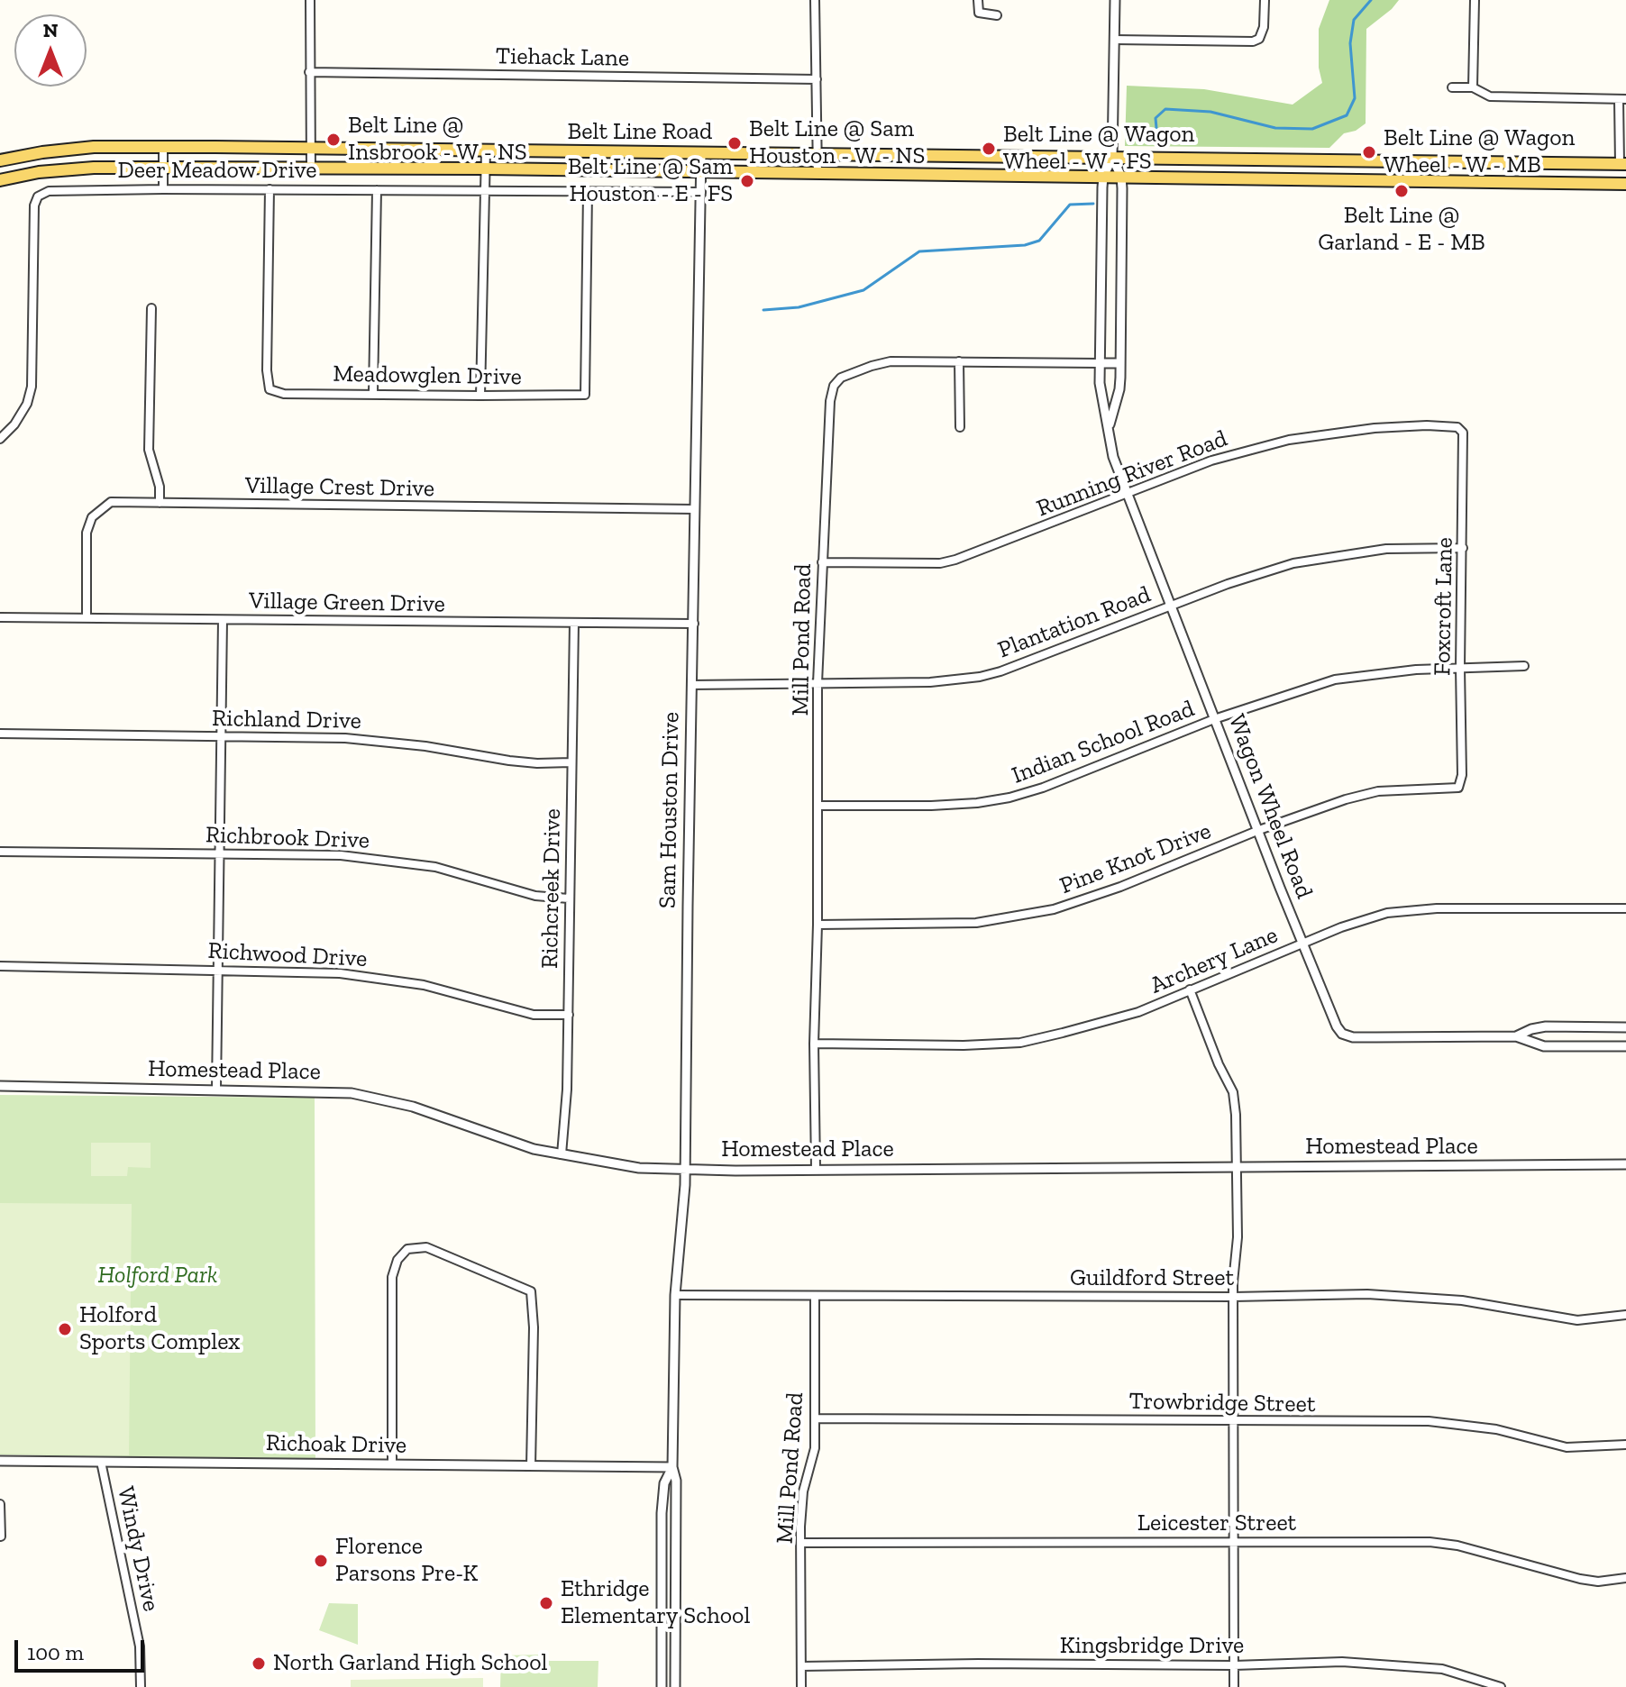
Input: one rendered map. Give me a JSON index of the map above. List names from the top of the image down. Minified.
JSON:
{"streets":{"main road":["Belt Line Road"],"street":["Tiehack Lane","Deer Meadow Drive","Meadowglen Drive","Running River Road","Village Crest Drive","Village Green Drive","Foxcroft Lane","Plantation Road","Mill Pond Road","Richland Drive","Indian School Road","Wagon Wheel Road","Sam Houston Drive","Richbrook Drive","Pine Knot Drive","Richcreek Drive","Richwood Drive","Archery Lane","Homestead Place","Guildford Street","Trowbridge Street","Richoak Drive","Leicester Street","Windy Drive","Kingsbridge Drive"]},"crossings":[["Belt Line Road","Wagon Wheel Road"],["Belt Line Road","Sam Houston Drive"],["Deer Meadow Drive","Meadowglen Drive"],["Deer Meadow Drive","Sam Houston Drive"],["Running River Road","Foxcroft Lane"],["Running River Road","Mill Pond Road"],["Running River Road","Wagon Wheel Road"],["Village Crest Drive","Village Green Drive"],["Village Crest Drive","Sam Houston Drive"],["Village Green Drive","Sam Houston Drive"],["Village Green Drive","Richcreek Drive"],["Foxcroft Lane","Plantation Road"],["Foxcroft Lane","Indian School Road"],["Foxcroft Lane","Pine Knot Drive"],["Plantation Road","Mill Pond Road"],["Plantation Road","Wagon Wheel Road"],["Plantation Road","Sam Houston Drive"],["Mill Pond Road","Indian School Road"],["Mill Pond Road","Wagon Wheel Road"],["Mill Pond Road","Pine Knot Drive"],["Mill Pond Road","Archery Lane"],["Mill Pond Road","Homestead Place"],["Mill Pond Road","Guildford Street"],["Mill Pond Road","Trowbridge Street"],["Mill Pond Road","Leicester Street"],["Mill Pond Road","Kingsbridge Drive"],["Richland Drive","Richcreek Drive"],["Indian School Road","Wagon Wheel Road"],["Wagon Wheel Road","Pine Knot Drive"],["Wagon Wheel Road","Archery Lane"],["Sam Houston Drive","Homestead Place"],["Sam Houston Drive","Guildford Street"],["Sam Houston Drive","Richoak Drive"],["Richbrook Drive","Richcreek Drive"],["Richcreek Drive","Richwood Drive"],["Richcreek Drive","Homestead Place"],["Richoak Drive","Windy Drive"]],"parks":["Holford Park"],"places":["Belt Line @ Insbrook - W - NS","Belt Line @ Sam Houston - W - NS","Belt Line @ Wagon Wheel - W - FS","Belt Line @ Wagon Wheel - W - MB","Belt Line @ Sam Houston - E - FS","Belt Line @ Garland - E - MB","Holford Sports Complex","Florence Parsons Pre-K","Ethridge Elementary School","North Garland High School"],"scale_bar":"100 m","north":"top"}
